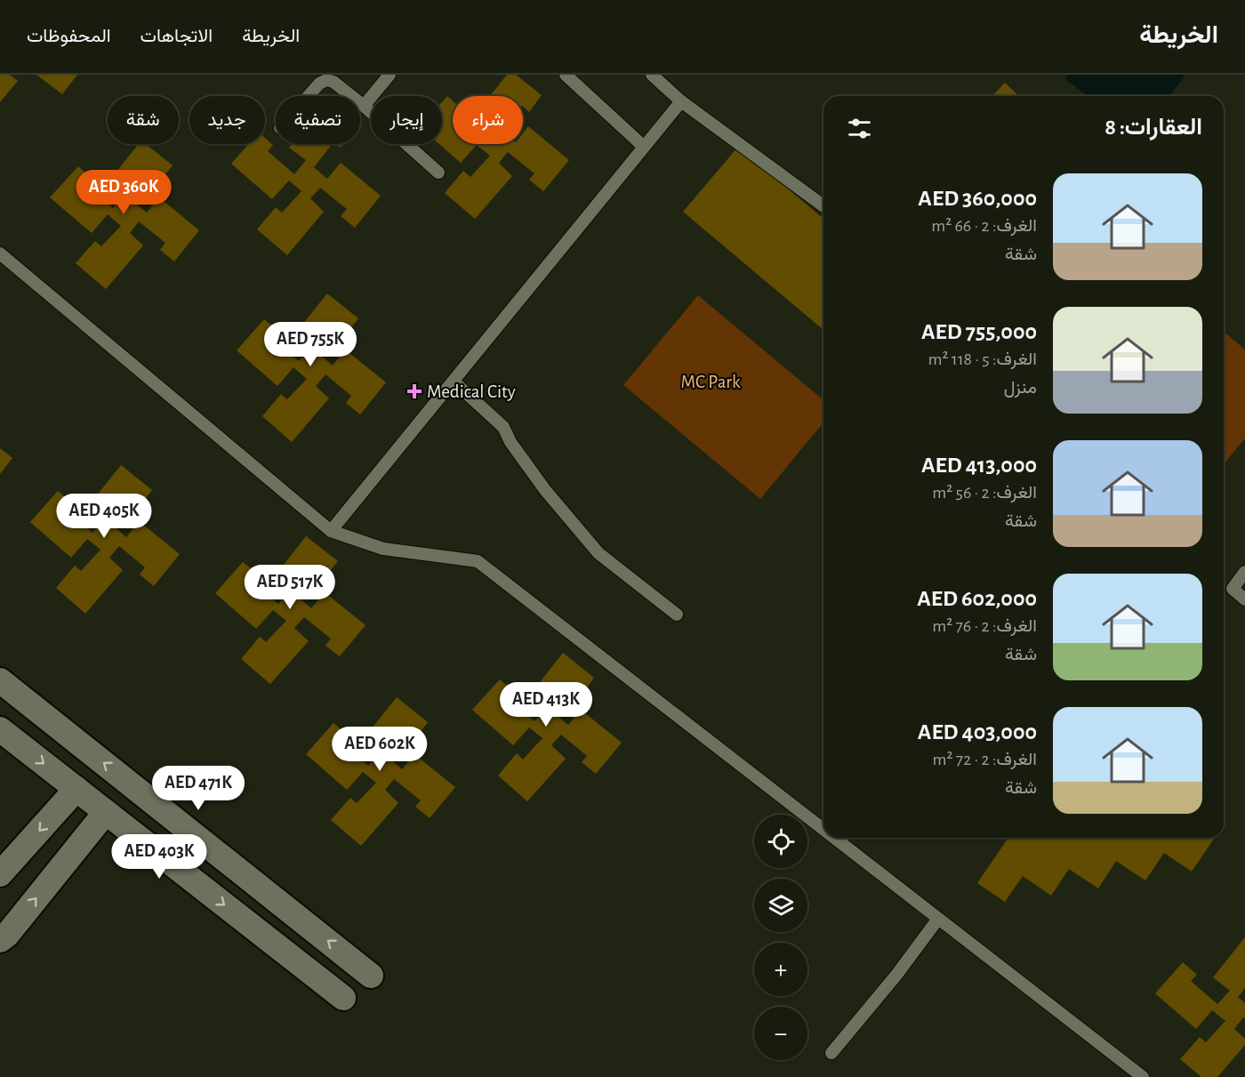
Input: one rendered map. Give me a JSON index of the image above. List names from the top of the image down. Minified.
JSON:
{"parks":["MC Park"],"places":{"health":["Medical City"]},"page":{"header":"الخريطة","nav":["الخريطة","الاتجاهات","المحفوظات"],"chip":["شراء","إيجار","تصفية","جديد","شقة"],"heading":"العقارات: 8","list":[{"name":"AED 360,000","note":"الغرف: 2 · 66 m² · شقة"},{"name":"AED 755,000","note":"الغرف: 5 · 118 m² · منزل"},{"name":"AED 413,000","note":"الغرف: 2 · 56 m² · شقة"},{"name":"AED 602,000","note":"الغرف: 2 · 76 m² · شقة"},{"name":"AED 403,000","note":"الغرف: 2 · 72 m² · شقة"}],"price":["AED 360K","AED 755K","AED 405K","AED 517K","AED 413K","AED 602K","AED 471K","AED 403K"],"map_buttons":["+","−"]}}
